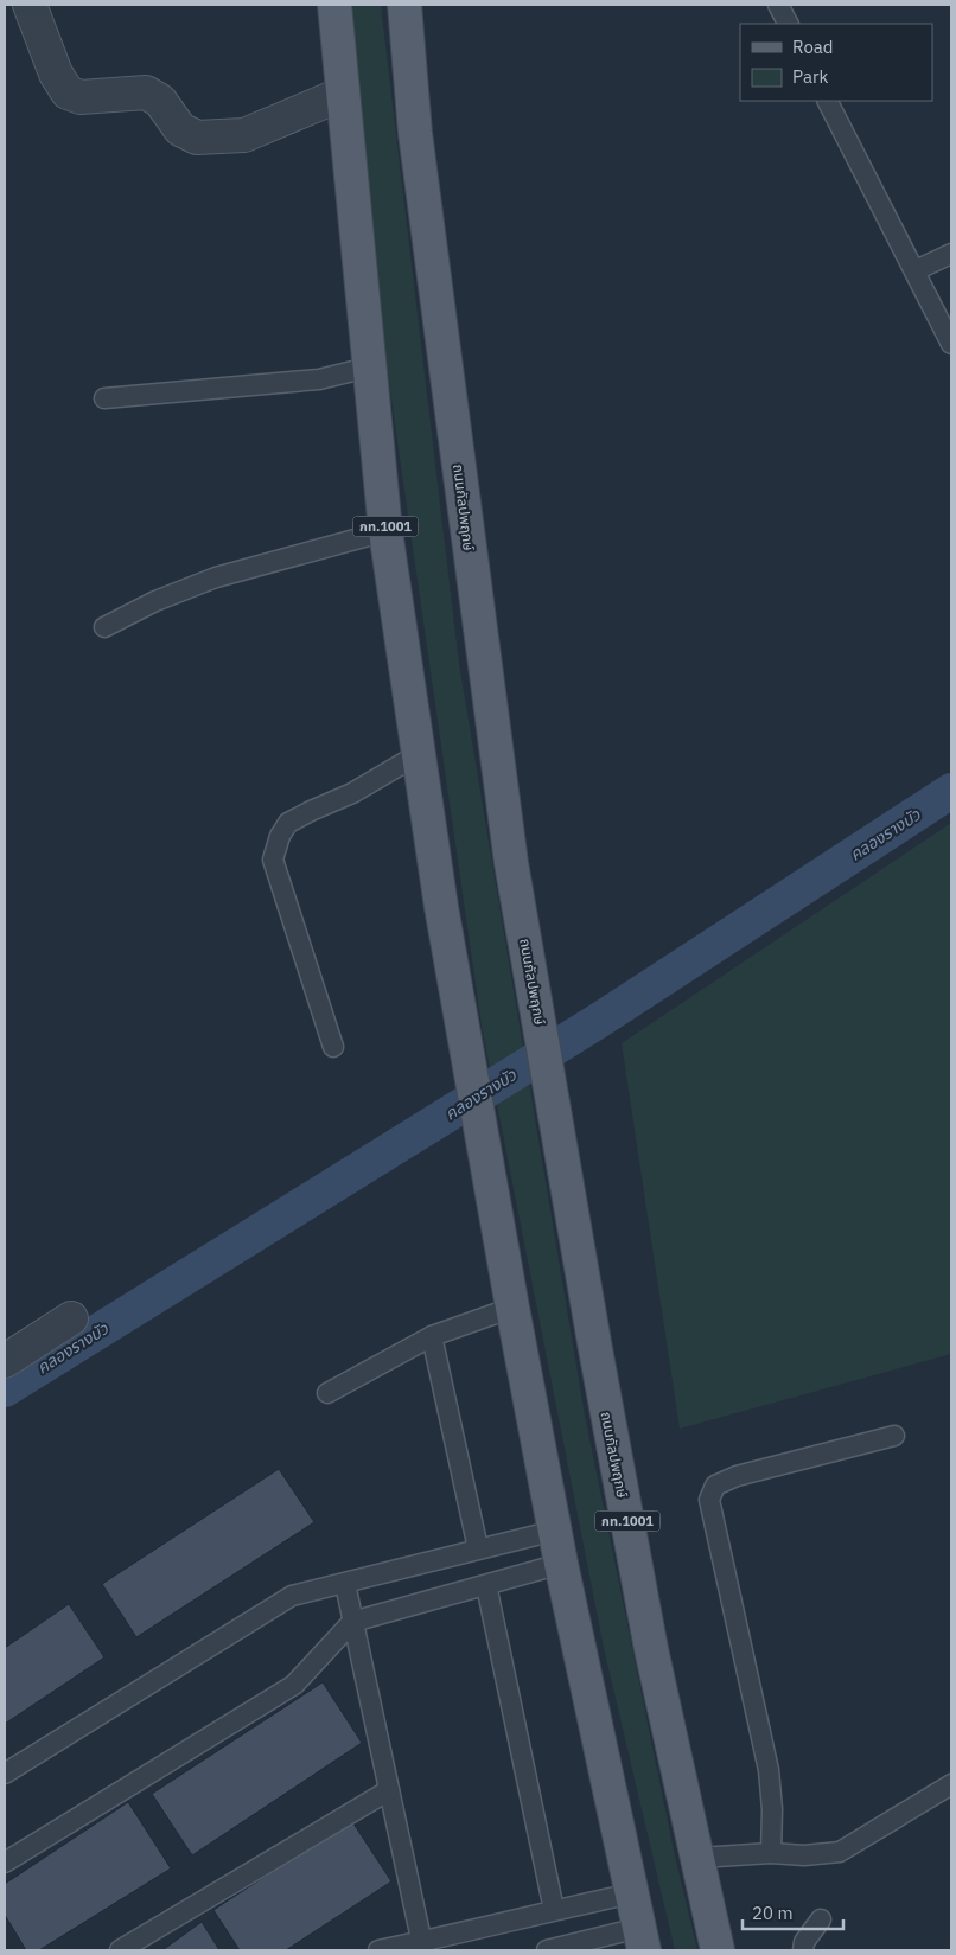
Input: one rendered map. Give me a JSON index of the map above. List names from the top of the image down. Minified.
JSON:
{"streets":{"main road":["ถนนกัลปพฤกษ์","กท.1001"]},"water":["คลองรางบัว"],"legend":["Road","Park"],"scale_bar":"20 m"}
